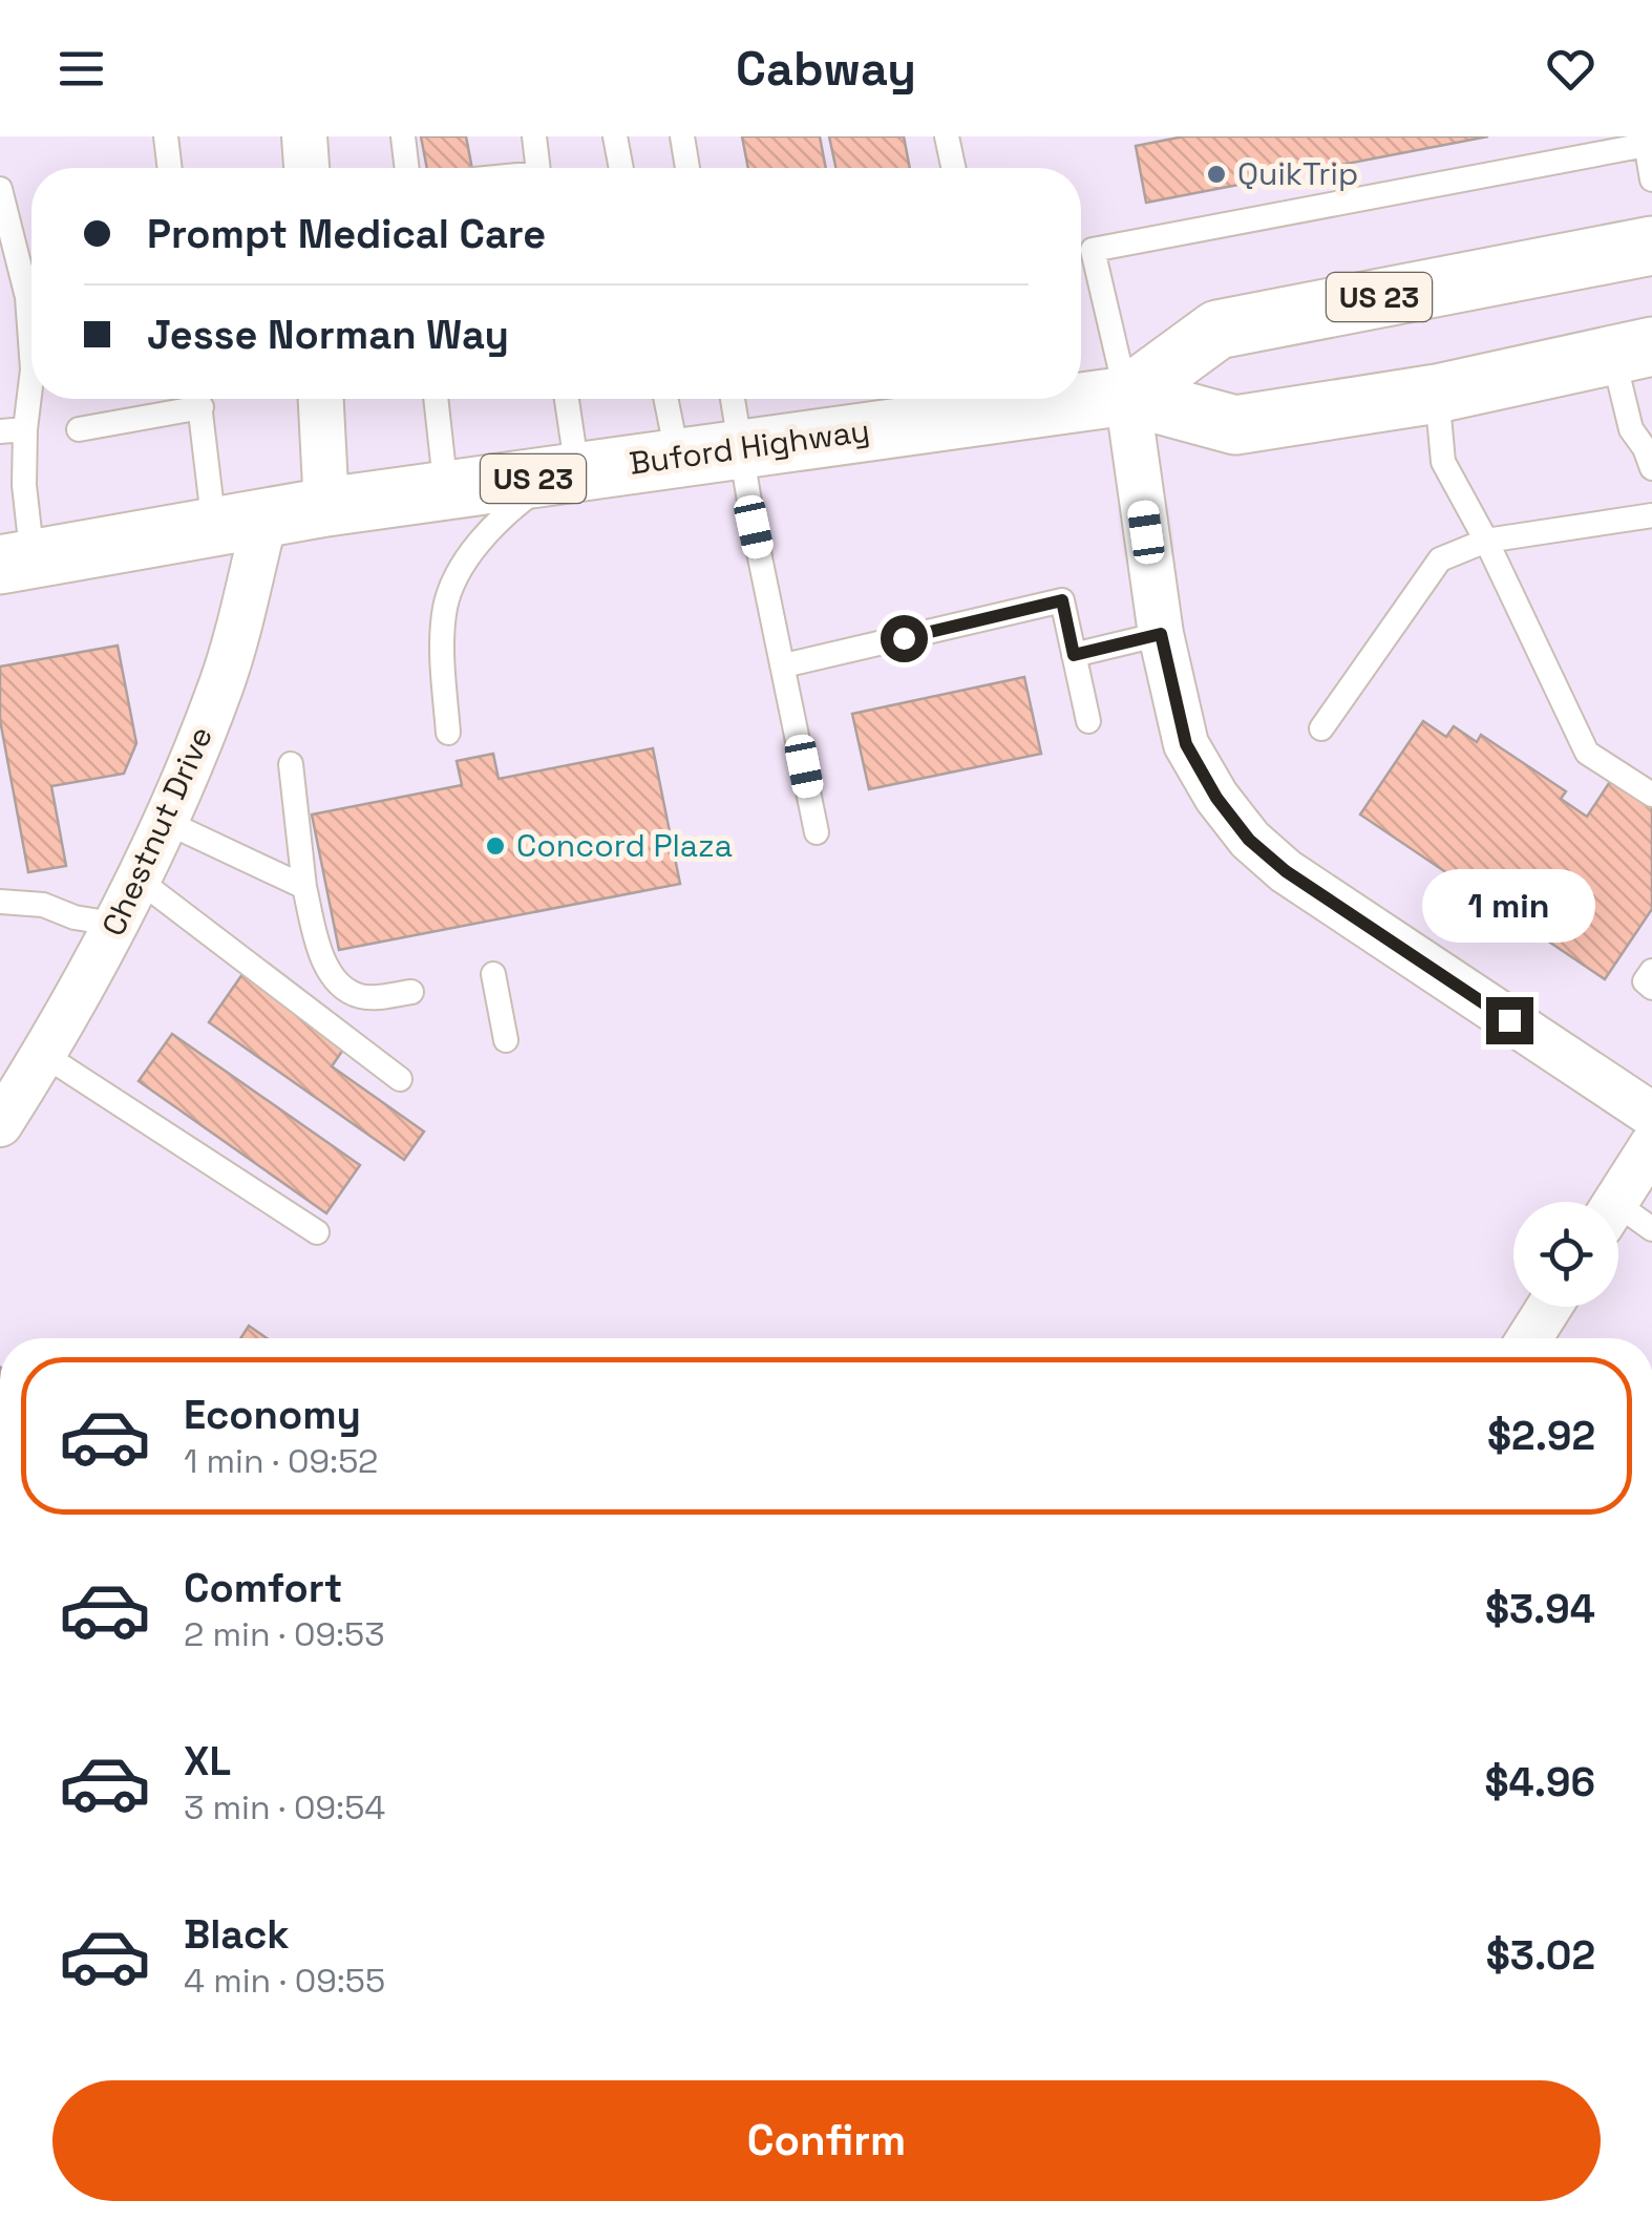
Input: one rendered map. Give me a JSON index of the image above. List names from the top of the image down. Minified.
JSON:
{"streets":{"main road":["US 23","Buford Highway"],"street":["Chestnut Drive"]},"crossings":[["Buford Highway","Chestnut Drive"]],"places":["QuikTrip","Concord Plaza"],"page":{"header":"Cabway","banner":["Prompt Medical Care","Jesse Norman Way"],"bubble":"1 min","list":[{"name":"Economy","note":"1 min · 09:52","value":"$2.92"},{"name":"Comfort","note":"2 min · 09:53","value":"$3.94"},{"name":"XL","note":"3 min · 09:54","value":"$4.96"},{"name":"Black","note":"4 min · 09:55","value":"$3.02"}],"buttons":"Confirm"}}
